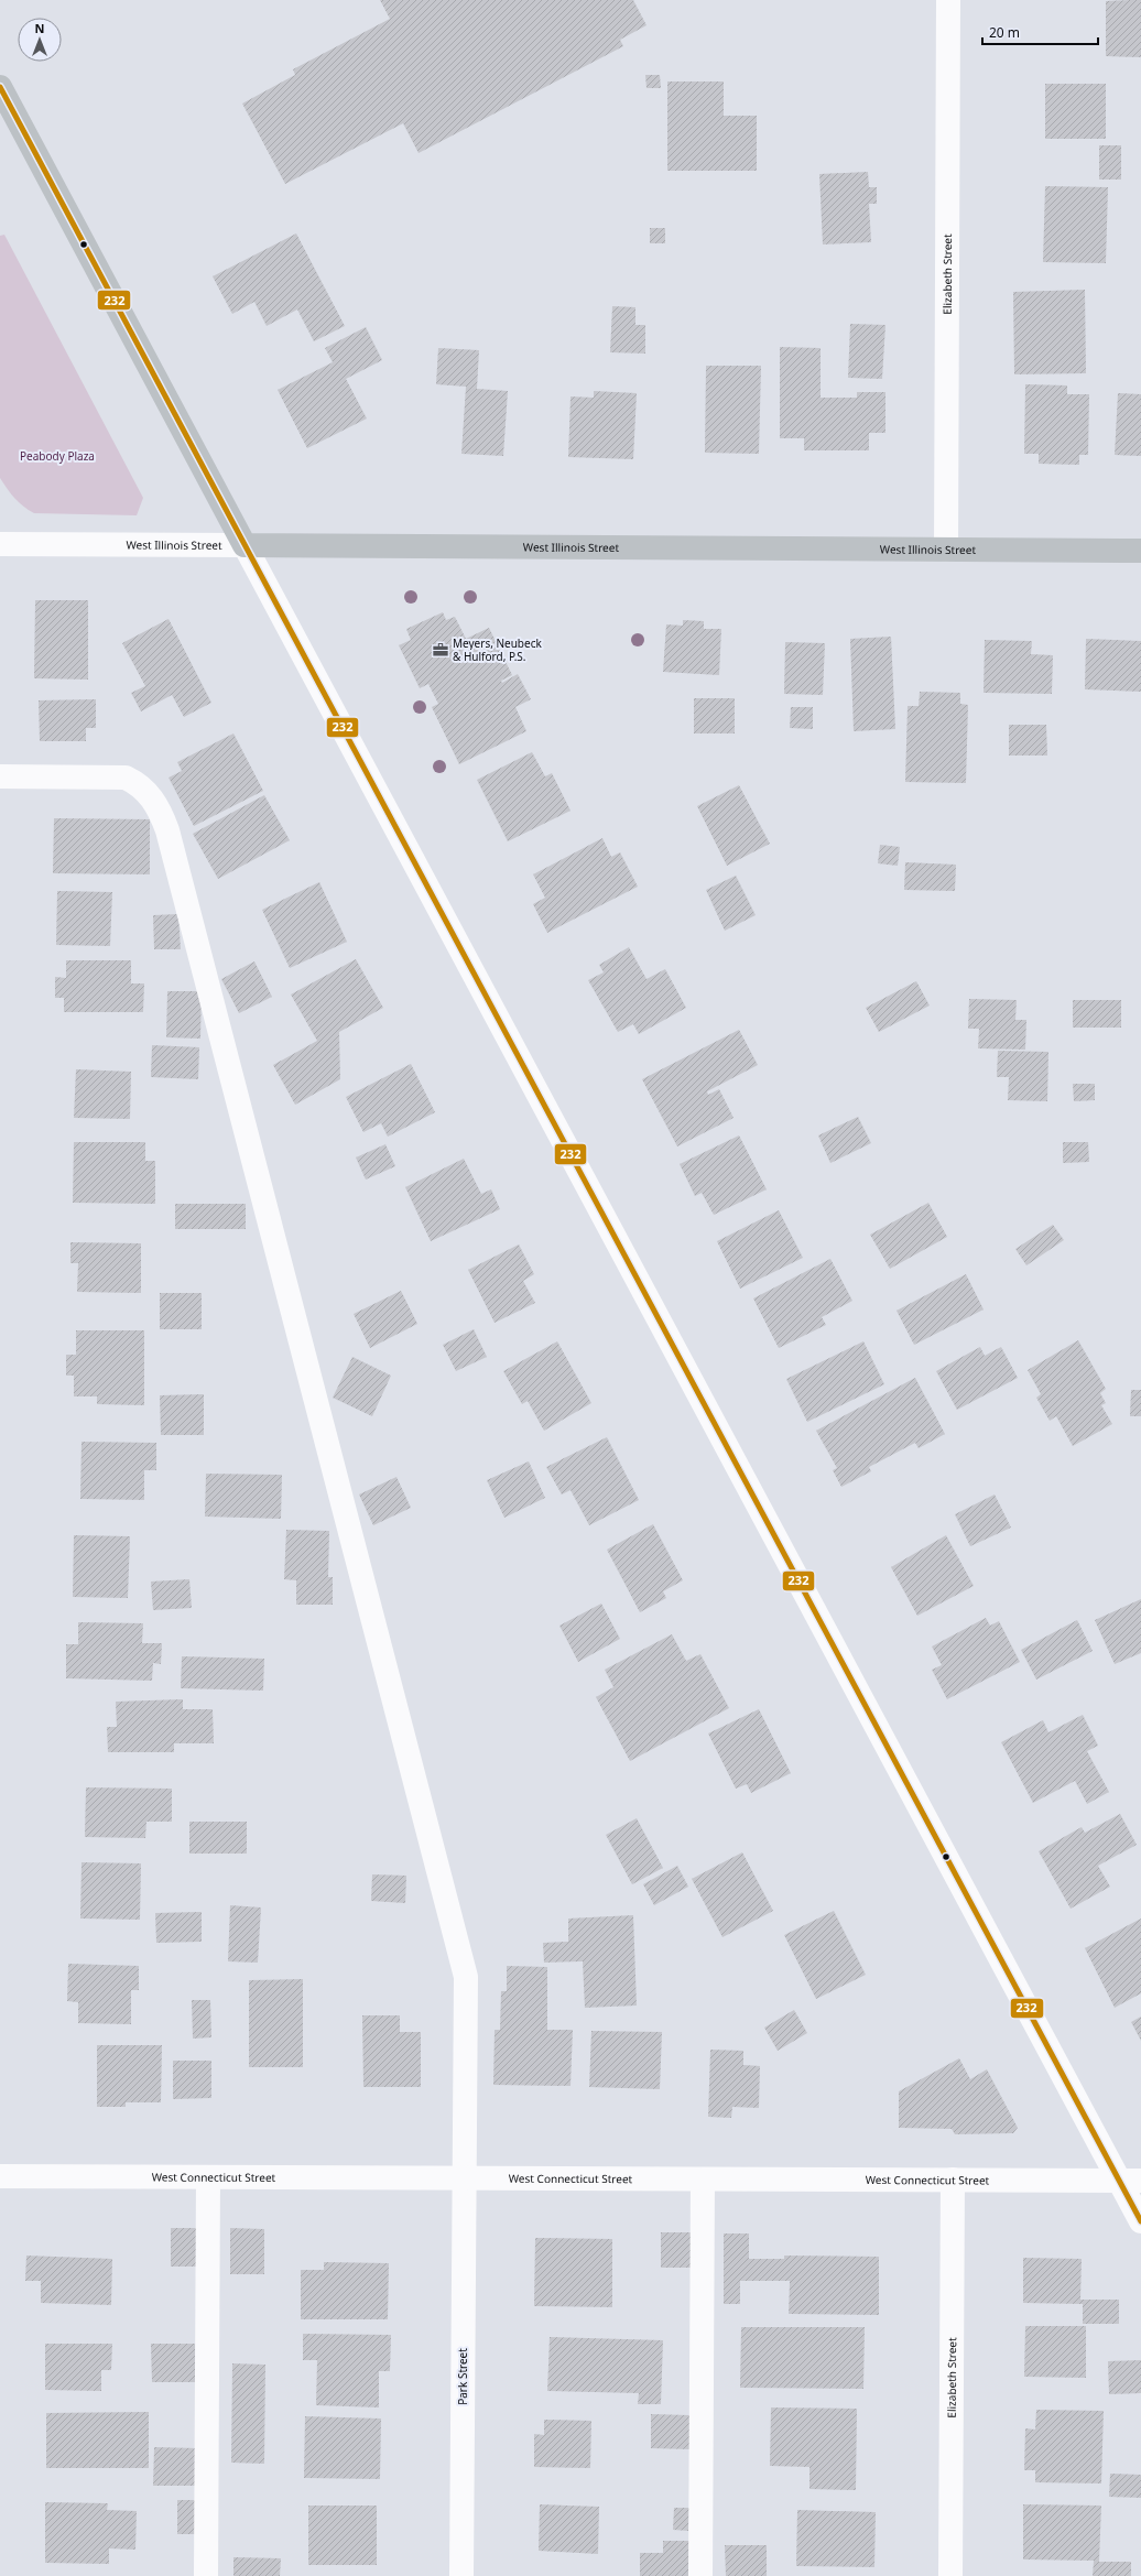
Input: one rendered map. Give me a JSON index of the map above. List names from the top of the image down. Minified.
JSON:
{"streets":{"main road":["West Illinois Street"],"street":["Elizabeth Street","West Connecticut Street","Park Street"]},"crossings":[["Elizabeth Street","West Illinois Street"],["Elizabeth Street","West Connecticut Street"],["West Connecticut Street","Park Street"]],"parks":["Peabody Plaza"],"places":{"office":["Meyers, Neubeck & Hulford, P.S."]},"lines":["transit line 232"],"scale_bar":"20 m","north":"top"}
